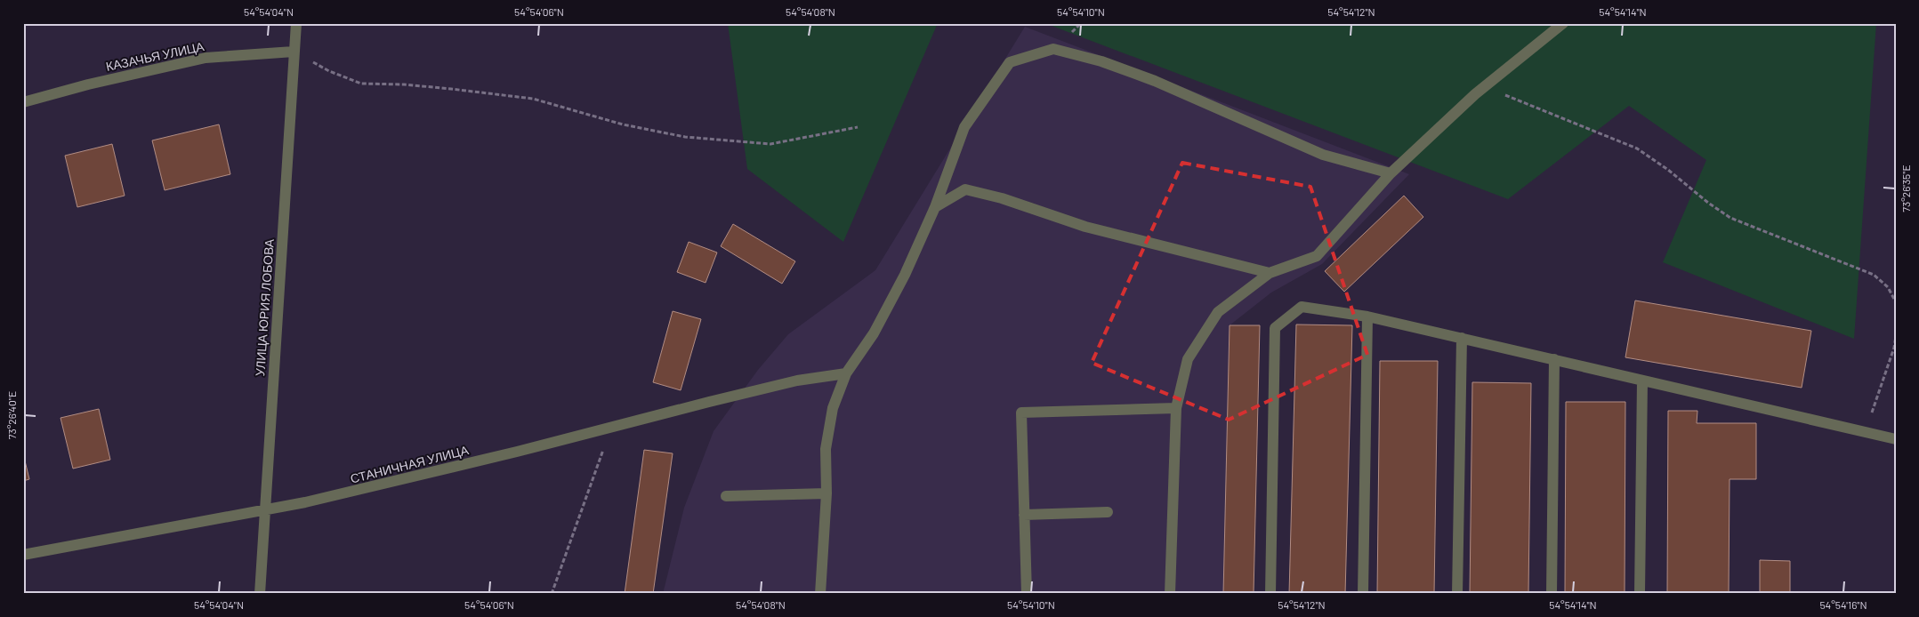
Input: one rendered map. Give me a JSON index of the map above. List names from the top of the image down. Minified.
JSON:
{"streets":{"street":["КАЗАЧЬЯ УЛИЦА","УЛИЦА ЮРИЯ ЛОБОВА","СТАНИЧНАЯ УЛИЦА"]},"crossings":[["КАЗАЧЬЯ УЛИЦА","УЛИЦА ЮРИЯ ЛОБОВА"],["УЛИЦА ЮРИЯ ЛОБОВА","СТАНИЧНАЯ УЛИЦА"]],"coordinates":["54°54'04\"N","54°54'06\"N","54°54'08\"N","54°54'10\"N","54°54'12\"N","54°54'14\"N","73°26'35\"E","73°26'40\"E","54°54'16\"N"]}
